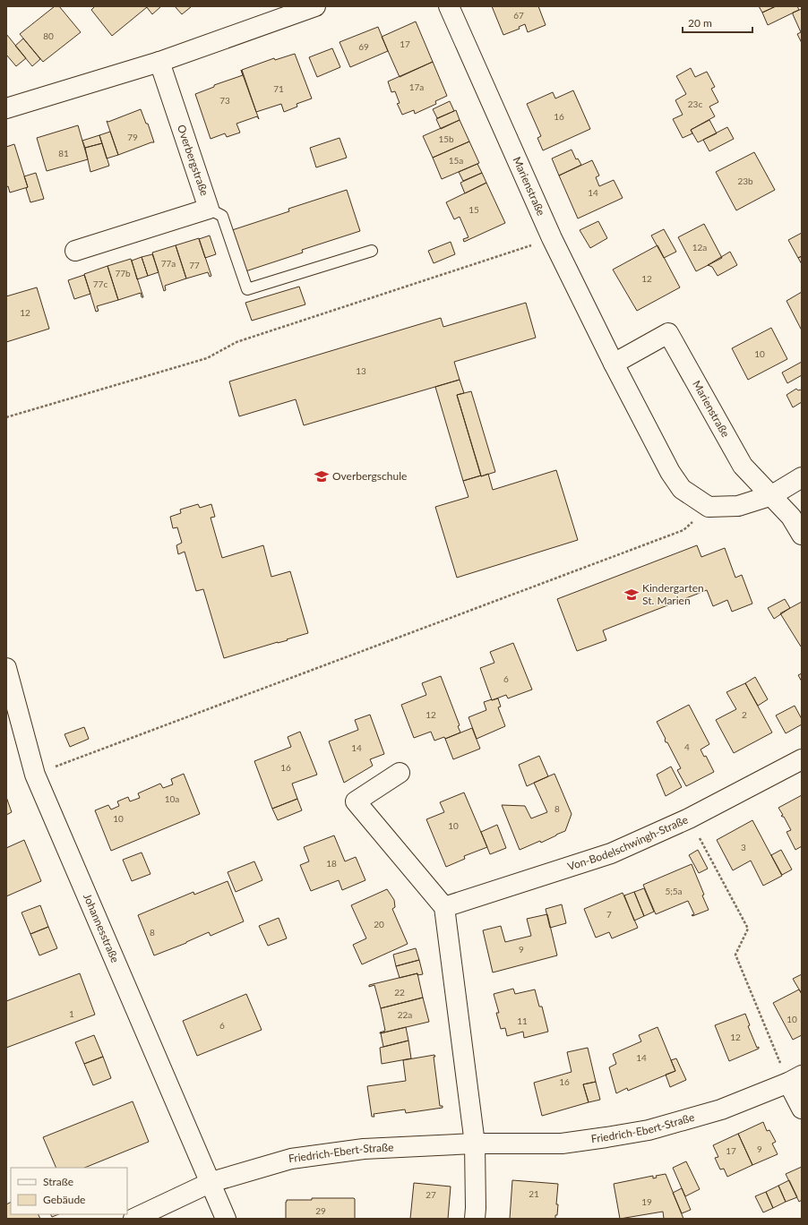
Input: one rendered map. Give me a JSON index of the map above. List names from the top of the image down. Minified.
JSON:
{"streets":{"street":["Overbergstraße","Marienstraße","Von-Bodelschwingh-Straße","Johannesstraße","Friedrich-Ebert-Straße"]},"crossings":[["Johannesstraße","Friedrich-Ebert-Straße"]],"places":{"school or university":["Overbergschule","Kindergarten St. Marien"]},"house_numbers":["67","80","17","69","17a","71","73","23c","16","79","15b","81","15a","23b","14","15","12a","77a","77","77b","12","77c","12","10","13","6","12","2","4","14","16","10a","8","10","10","3","18","5;5a","7","20","8","9","22","1","22a","10","11","6","12","14","16","9","17","21","27","19","29"],"legend":["Straße","Gebäude"],"scale_bar":"20 m"}
